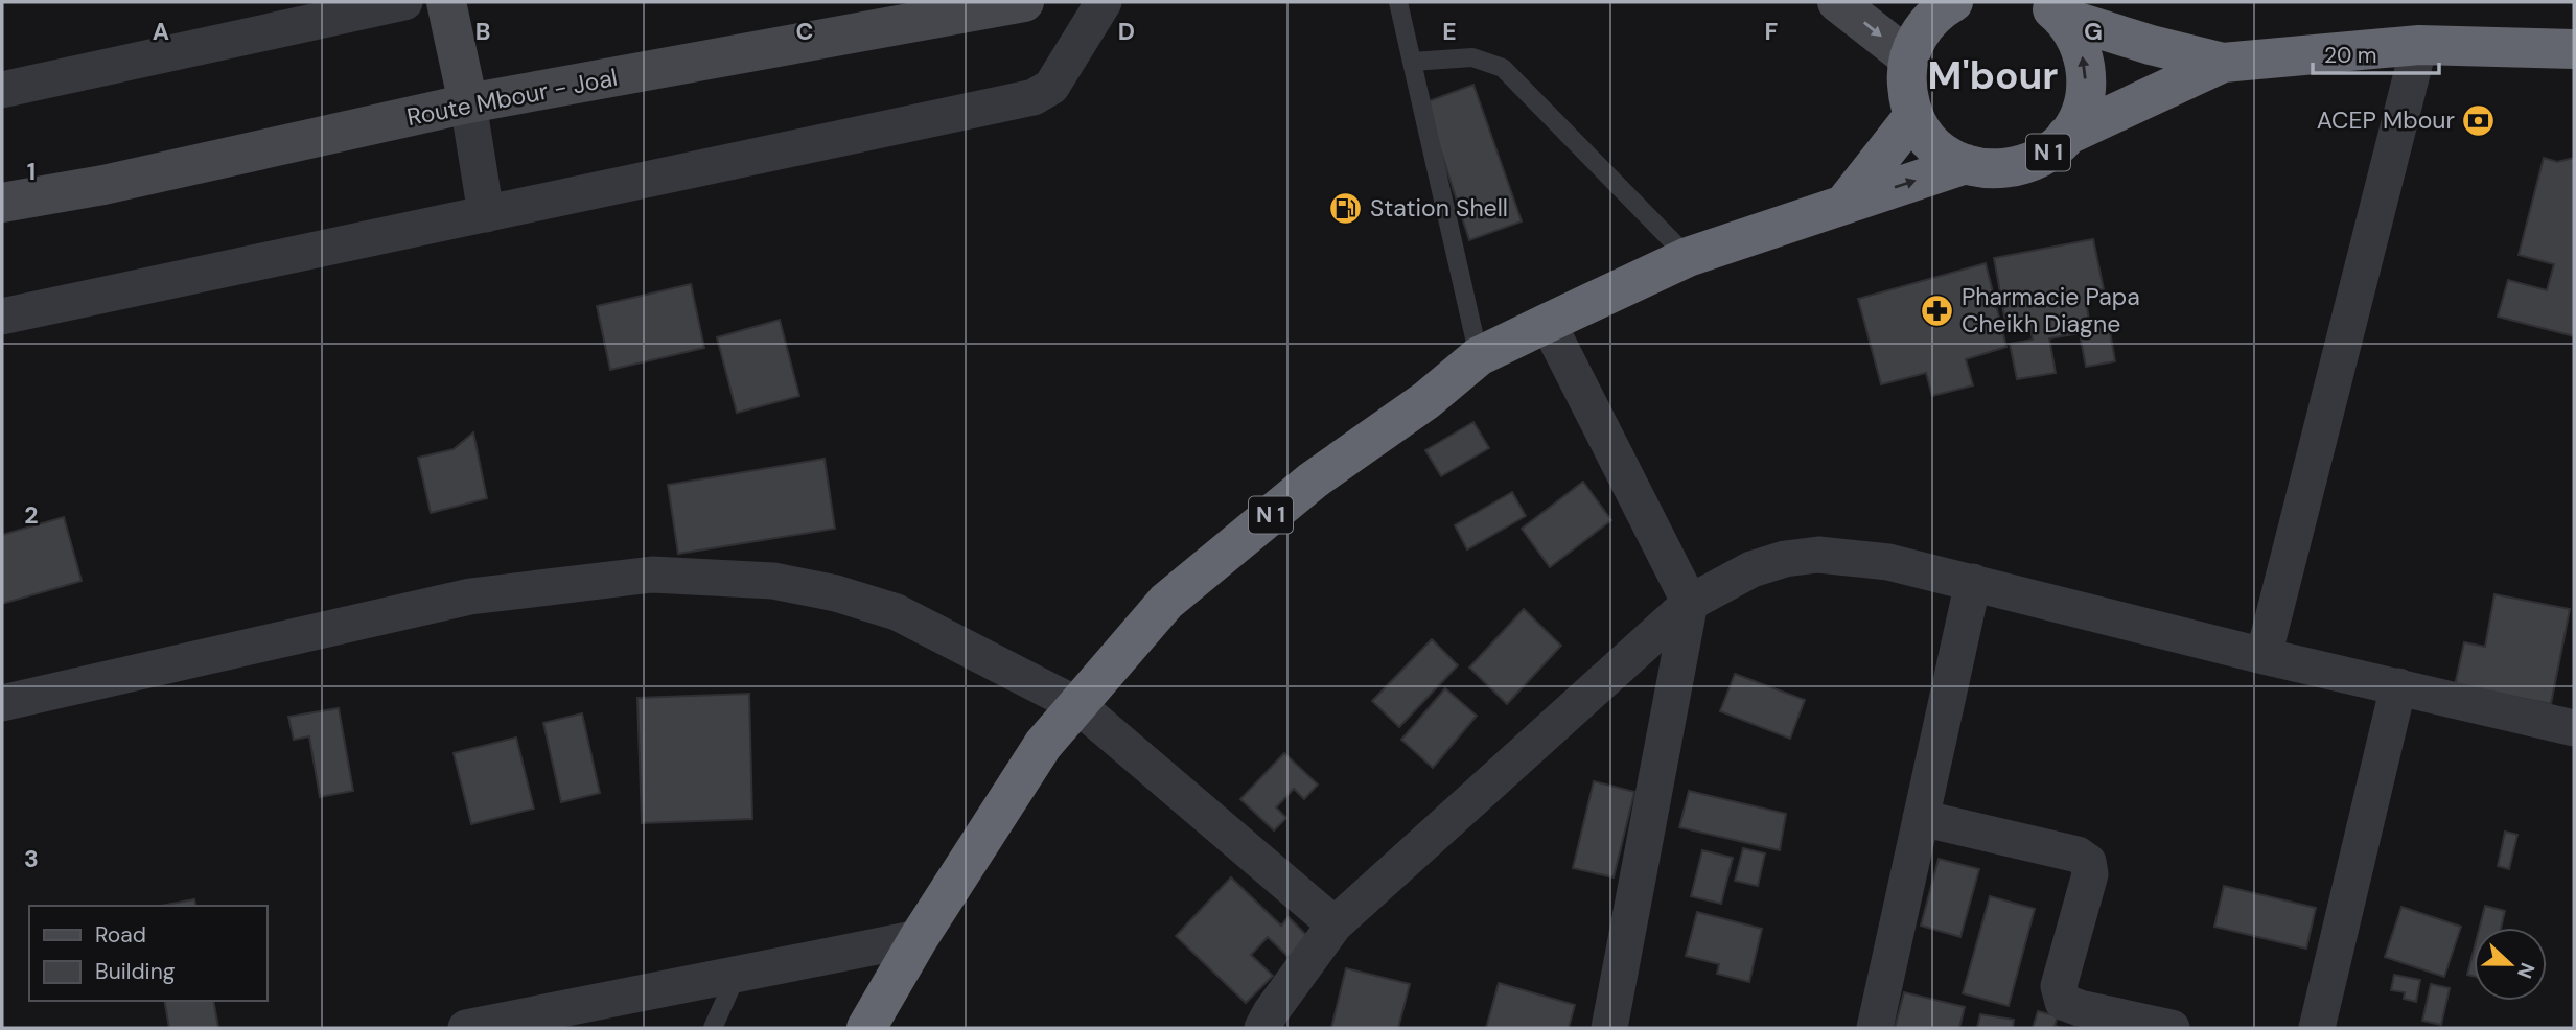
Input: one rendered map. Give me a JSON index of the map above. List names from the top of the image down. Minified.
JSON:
{"streets":{"highway":["N 1"],"main road":["Route Mbour - Joal"]},"districts":["M'bour"],"places":{"bank":["ACEP Mbour"],"fuel station":["Station Shell"],"pharmacy":["Pharmacie Papa Cheikh Diagne"]},"legend":["Road","Building"],"scale_bar":"20 m","north":"right","grid":{"columns":["A","B","C","D","E","F","G"],"rows":["1","2","3"]}}
